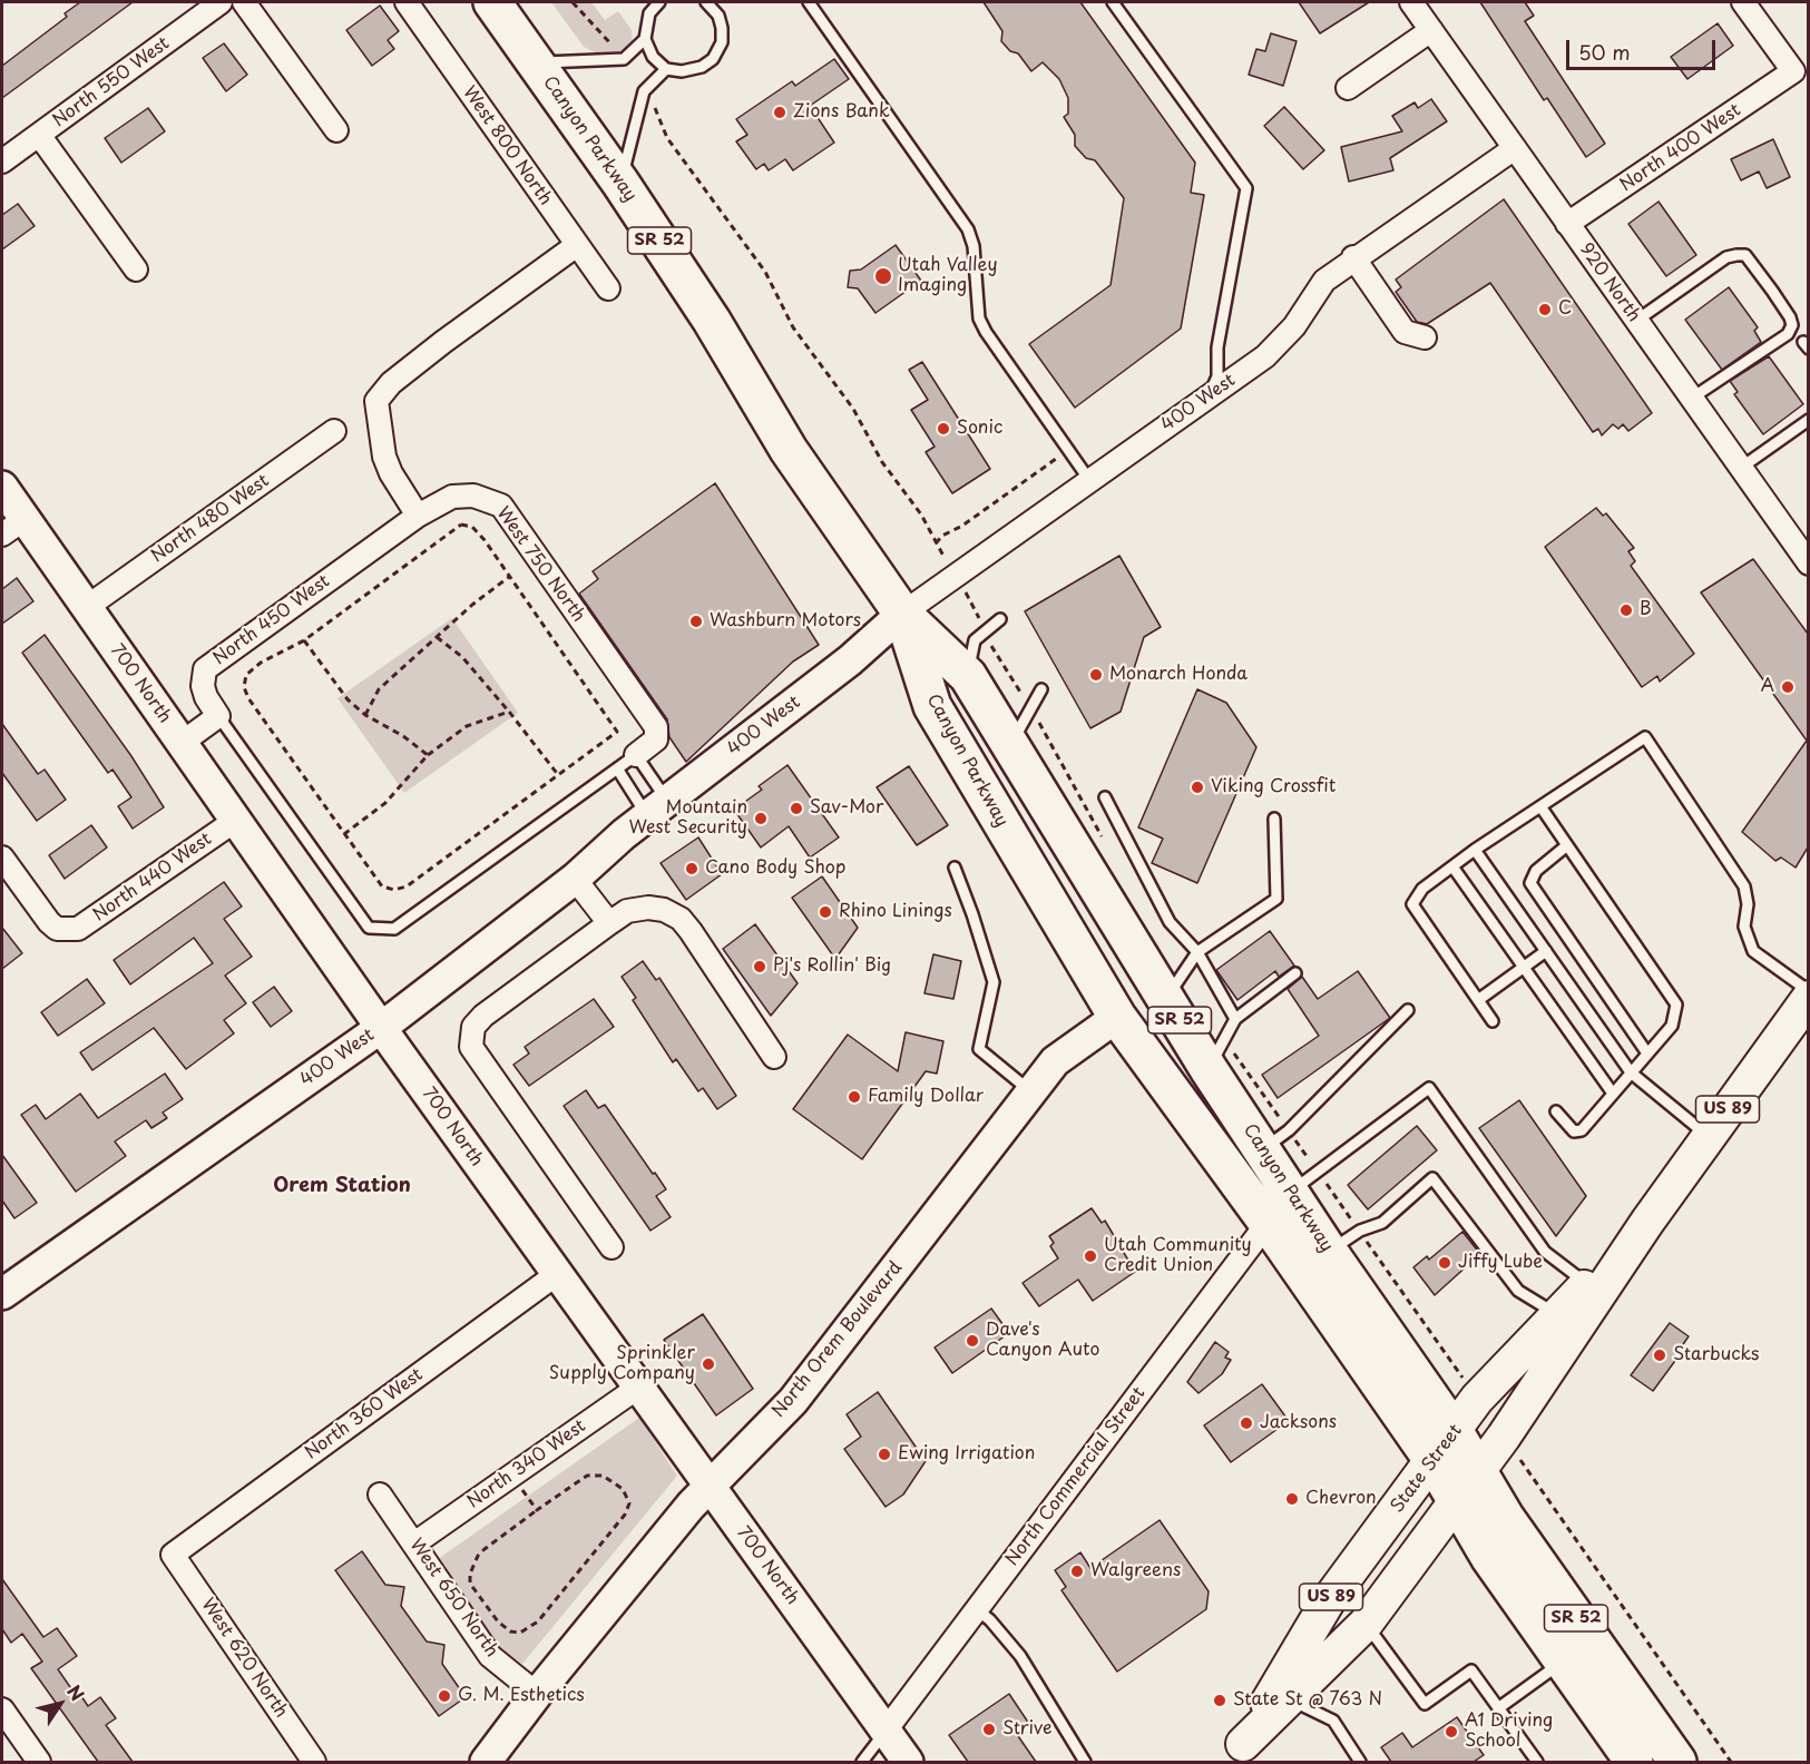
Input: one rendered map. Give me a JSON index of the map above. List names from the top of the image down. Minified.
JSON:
{"streets":{"highway":["Canyon Parkway","SR 52"],"main road":["US 89","State Street"],"street":["North 550 West","West 800 North","North 400 West","920 North","400 West","North 480 West","West 750 North","North 450 West","700 North","North 440 West","North Orem Boulevard","North 360 West","North 340 West","North Commercial Street","West 650 North","West 620 North"]},"crossings":[["Canyon Parkway","400 West"],["Canyon Parkway","North Orem Boulevard"],["Canyon Parkway","State Street"],["Canyon Parkway","North Commercial Street"],["North 400 West","920 North"],["920 North","400 West"],["400 West","700 North"],["North 480 West","700 North"],["West 750 North","North 450 West"],["700 North","North 440 West"],["700 North","North Orem Boulevard"],["700 North","North 360 West"],["700 North","North 340 West"],["700 North","North Commercial Street"],["North Orem Boulevard","West 650 North"],["North 360 West","West 620 North"],["North 340 West","West 650 North"]],"districts":["Orem Station"],"places":["Zions Bank","Utah Valley Imaging","C","Sonic","B","Washburn Motors","Monarch Honda","A","Viking Crossfit","Sav-Mor","Mountain West Security","Cano Body Shop","Rhino Linings","Pj's Rollin' Big","Family Dollar","Utah Community Credit Union","Jiffy Lube","Dave's Canyon Auto","Starbucks","Sprinkler Supply Company","Jacksons","Ewing Irrigation","Chevron","Walgreens","G. M. Esthetics","State St @ 763 N","Strive","A1 Driving School"],"scale_bar":"50 m","north":"top right"}
